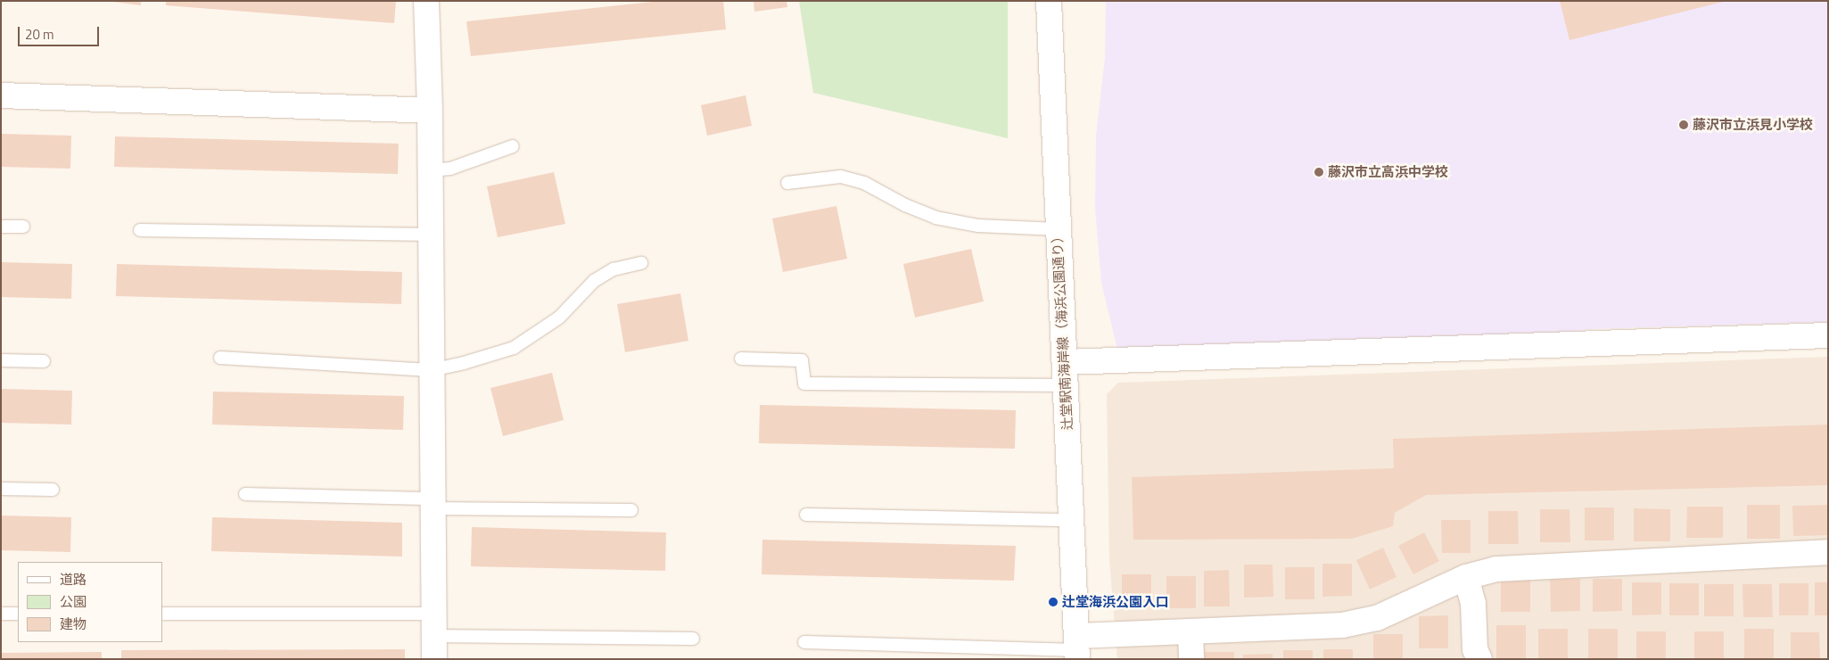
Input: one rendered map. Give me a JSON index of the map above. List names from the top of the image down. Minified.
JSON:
{"streets":{"street":["辻堂駅南海岸線（海浜公園通り）"]},"places":["藤沢市立浜見小学校","藤沢市立高浜中学校","辻堂海浜公園入口"],"legend":["道路","公園","建物"],"scale_bar":"20 m"}
